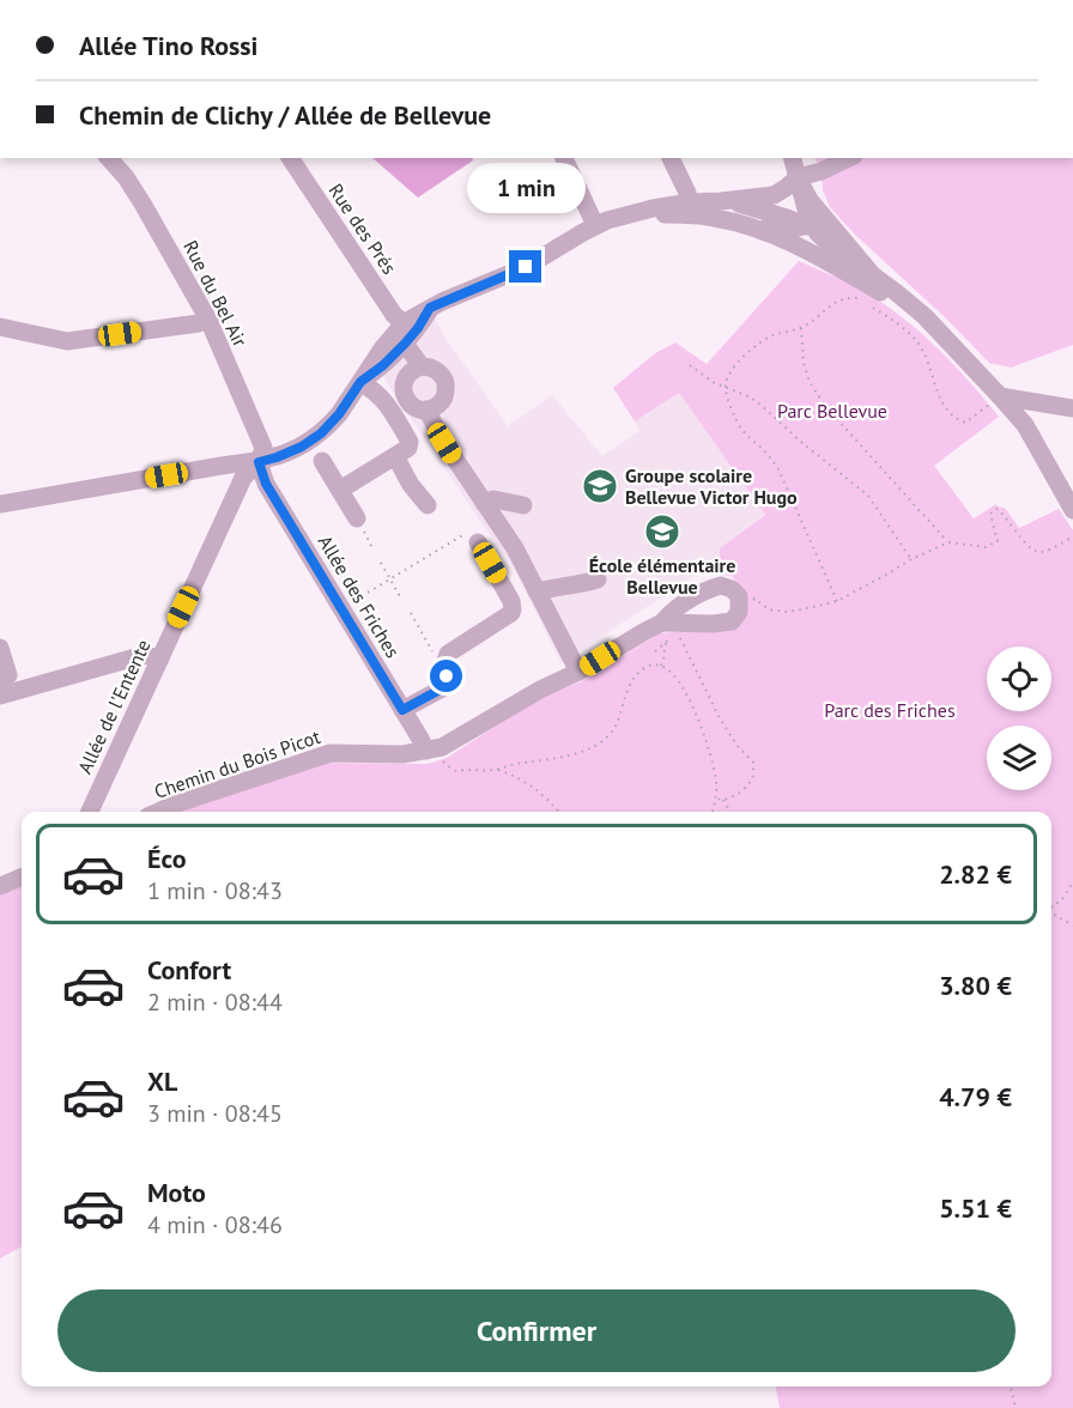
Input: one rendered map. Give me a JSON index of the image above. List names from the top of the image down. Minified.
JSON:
{"streets":{"street":["Rue des Prés","Rue du Bel Air","Allée des Friches","Allée de l'Entente","Chemin du Bois Picot"]},"crossings":[["Rue du Bel Air","Allée des Friches"],["Rue du Bel Air","Allée de l'Entente"],["Allée des Friches","Allée de l'Entente"],["Allée des Friches","Chemin du Bois Picot"]],"parks":["Parc Bellevue","Parc des Friches"],"places":{"school or university":["Groupe scolaire Bellevue Victor Hugo","École élémentaire Bellevue"]},"page":{"banner":["Allée Tino Rossi","Chemin de Clichy / Allée de Bellevue"],"bubble":"1 min","list":[{"name":"Éco","note":"1 min · 08:43","value":"2.82 €"},{"name":"Confort","note":"2 min · 08:44","value":"3.80 €"},{"name":"XL","note":"3 min · 08:45","value":"4.79 €"},{"name":"Moto","note":"4 min · 08:46","value":"5.51 €"}],"buttons":"Confirmer"}}
